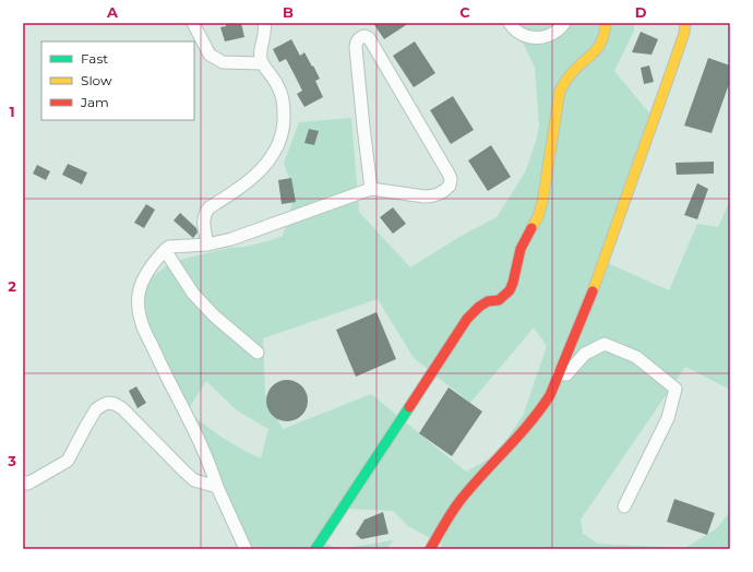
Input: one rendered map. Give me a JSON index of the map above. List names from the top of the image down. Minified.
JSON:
{"legend":["Fast","Slow","Jam"],"grid":{"columns":["A","B","C","D"],"rows":["1","2","3"]}}
